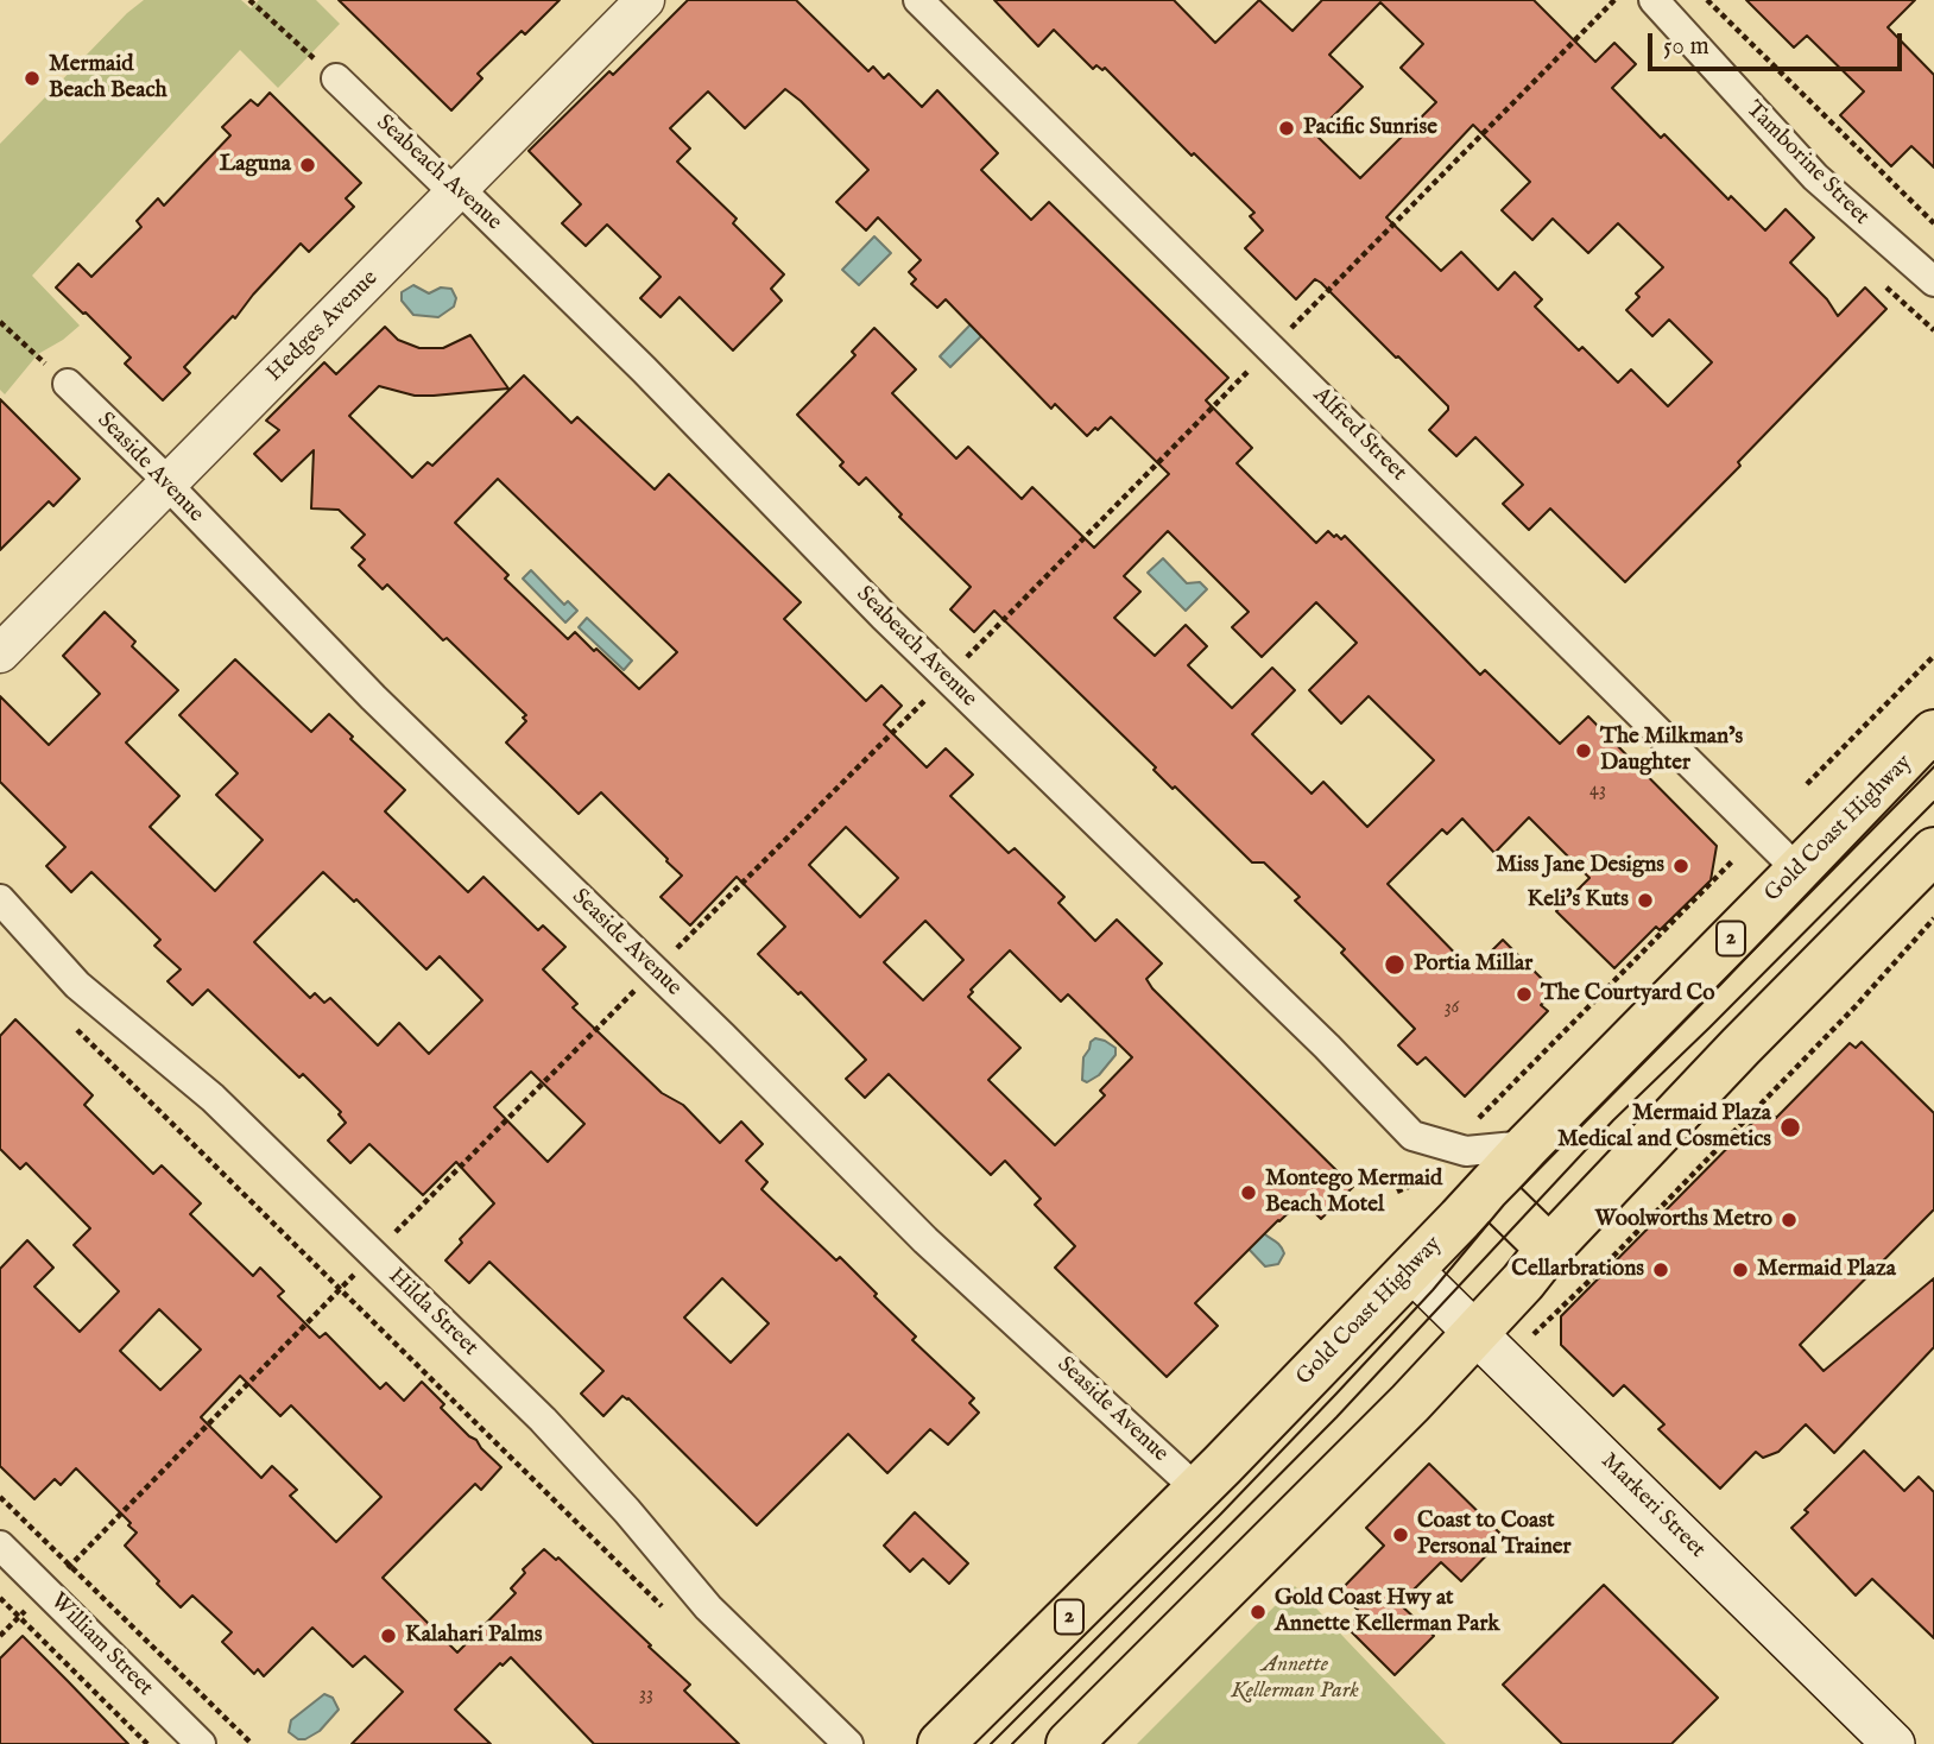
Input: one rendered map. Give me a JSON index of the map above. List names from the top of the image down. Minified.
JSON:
{"streets":{"highway":["Gold Coast Highway","2"],"main road":["Markeri Street"],"street":["Tamborine Street","Seabeach Avenue","Hedges Avenue","Alfred Street","Seaside Avenue","Hilda Street","William Street"]},"crossings":[["Seabeach Avenue","Hedges Avenue"],["Seabeach Avenue","Gold Coast Highway"],["Hedges Avenue","Seaside Avenue"],["Alfred Street","Gold Coast Highway"],["Seaside Avenue","Gold Coast Highway"],["Gold Coast Highway","Markeri Street"]],"parks":["Annette Kellerman Park"],"places":["Mermaid Beach Beach","Pacific Sunrise","Laguna","The Milkman’s Daughter","Miss Jane Designs","Keli's Kuts","Portia Millar","The Courtyard Co","Mermaid Plaza Medical and Cosmetics","Montego Mermaid Beach Motel","Woolworths Metro","Cellarbrations","Mermaid Plaza","Coast to Coast Personal Trainer","Gold Coast Hwy at Annette Kellerman Park","Kalahari Palms"],"house_numbers":["43","36","33"],"scale_bar":"50 m"}
